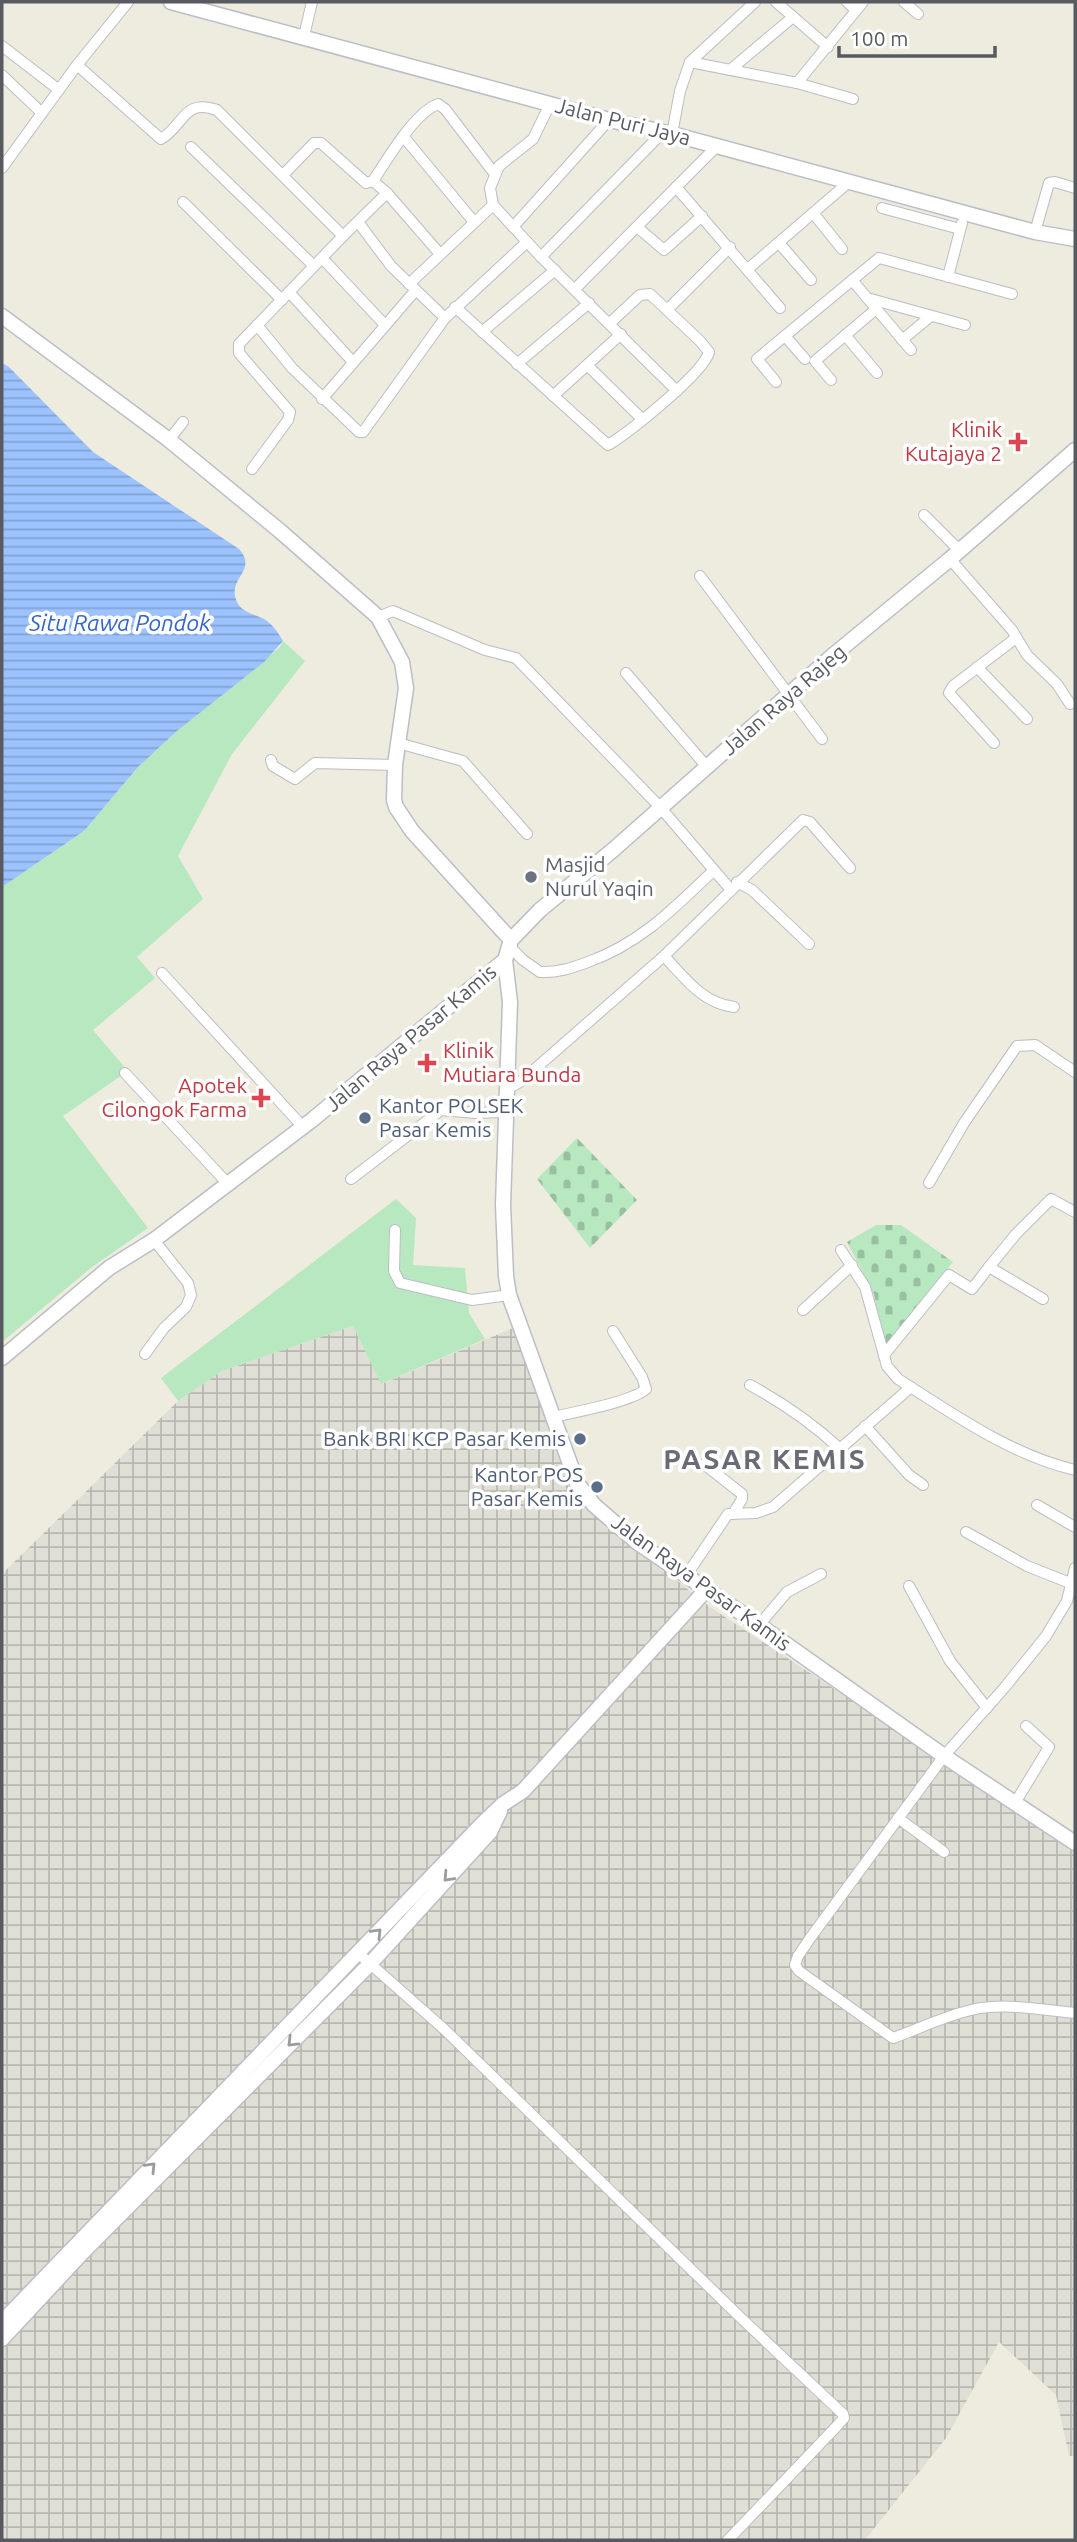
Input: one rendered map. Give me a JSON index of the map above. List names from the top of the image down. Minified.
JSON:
{"streets":{"street":["Jalan Puri Jaya","Jalan Raya Rajeg","Jalan Raya Pasar Kamis"]},"districts":["PASAR KEMIS"],"water":["Situ Rawa Pondok"],"places":{"health":["Klinik Kutajaya 2","Klinik Mutiara Bunda","Apotek Cilongok Farma"],"other":["Masjid Nurul Yaqin","Kantor POLSEK Pasar Kemis","Bank BRI KCP Pasar Kemis","Kantor POS Pasar Kemis"]},"scale_bar":"100 m"}
